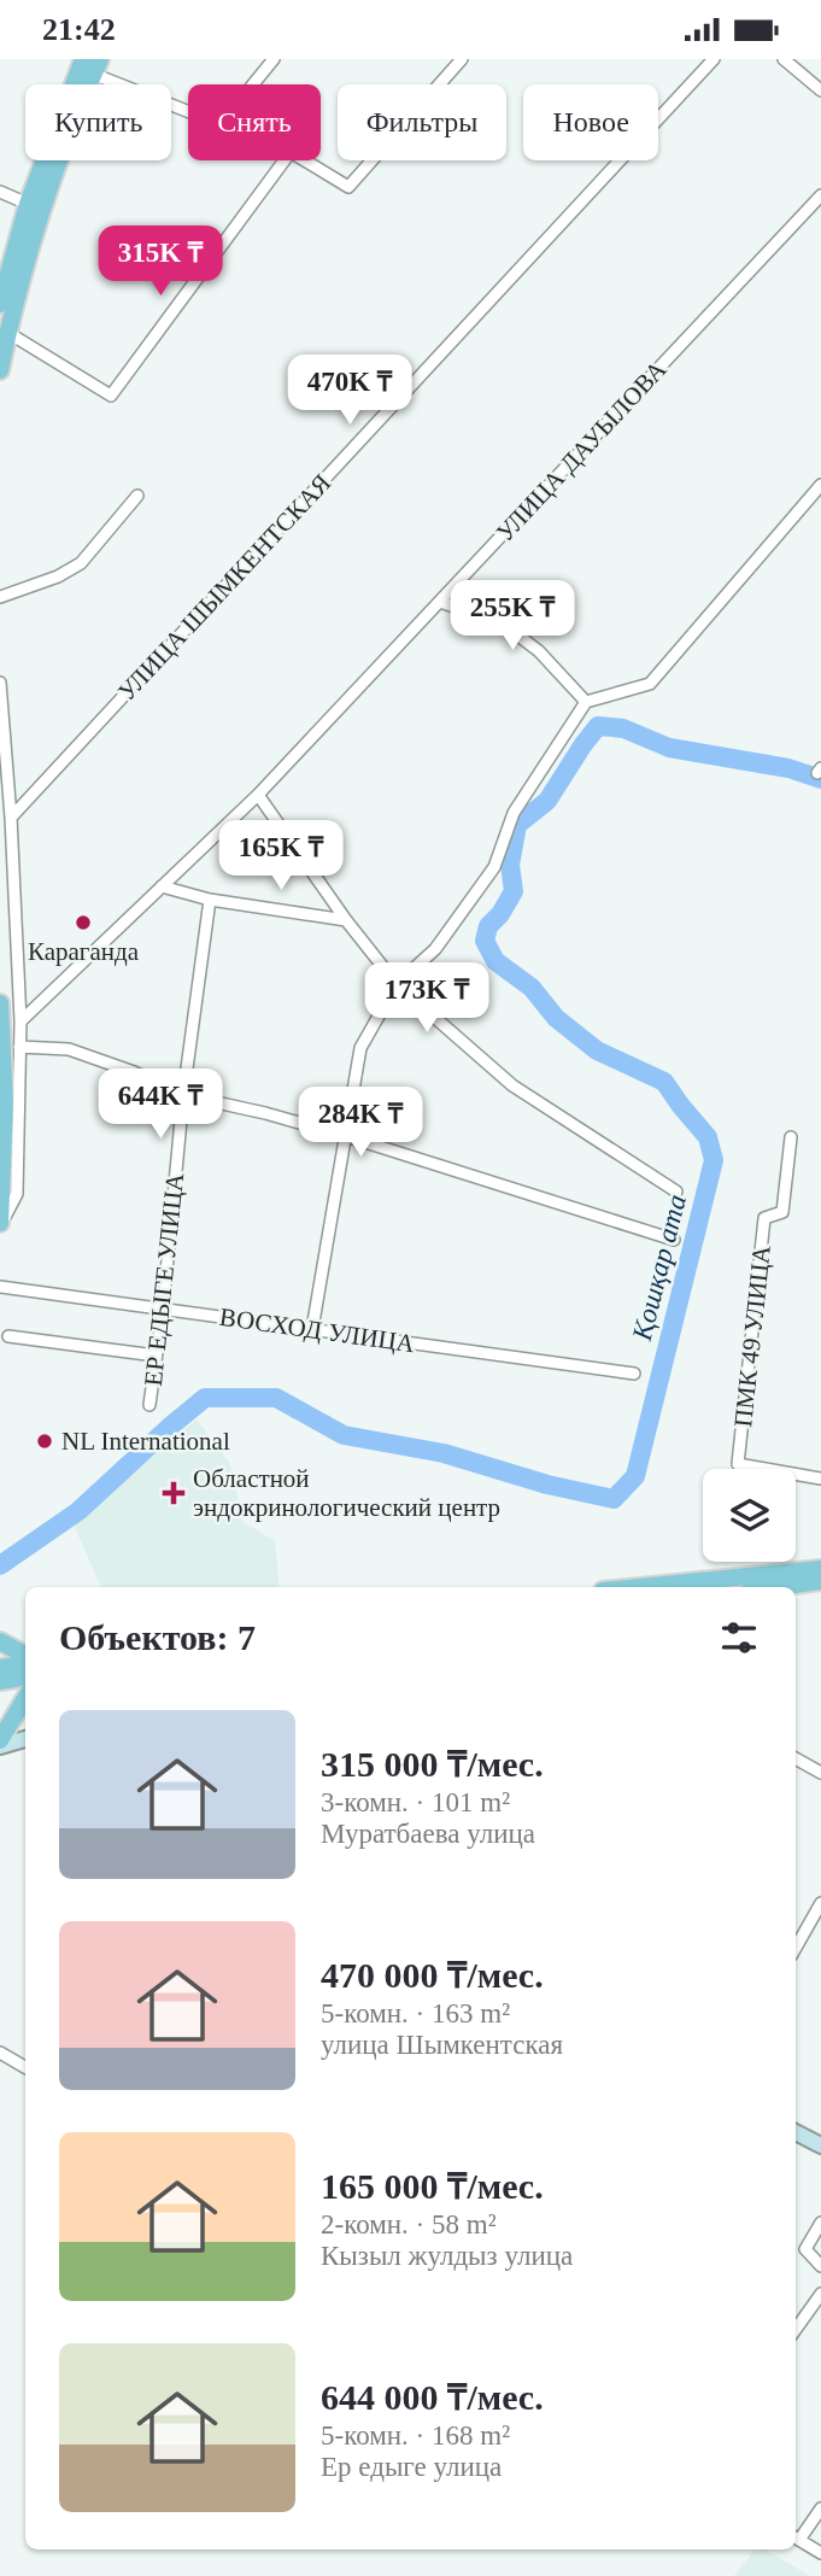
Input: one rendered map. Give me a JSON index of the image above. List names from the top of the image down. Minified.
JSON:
{"streets":{"street":["УЛИЦА ДАУЫЛОВА","УЛИЦА ШЫМКЕНТСКАЯ","ЕР ЕДЫГЕ УЛИЦА","ВОСХОД УЛИЦА","ПМК 49 УЛИЦА"]},"crossings":[["ЕР ЕДЫГЕ УЛИЦА","ВОСХОД УЛИЦА"]],"water":["Қошқар ата"],"places":{"other":["Караганда","NL International"],"health":["Областной эндокринологический центр"]},"page":{"status":"21:42","chip":["Купить","Снять","Фильтры","Новое"],"price":["315K ₸","470K ₸","255K ₸","165K ₸","173K ₸","644K ₸","284K ₸"],"heading":"Объектов: 7","list":[{"name":"315 000 ₸/мес.","note":"3-комн. · 101 m² · Муратбаева улица"},{"name":"470 000 ₸/мес.","note":"5-комн. · 163 m² · улица Шымкентская"},{"name":"165 000 ₸/мес.","note":"2-комн. · 58 m² · Кызыл жулдыз улица"},{"name":"644 000 ₸/мес.","note":"5-комн. · 168 m² · Ер едыге улица"}]}}
